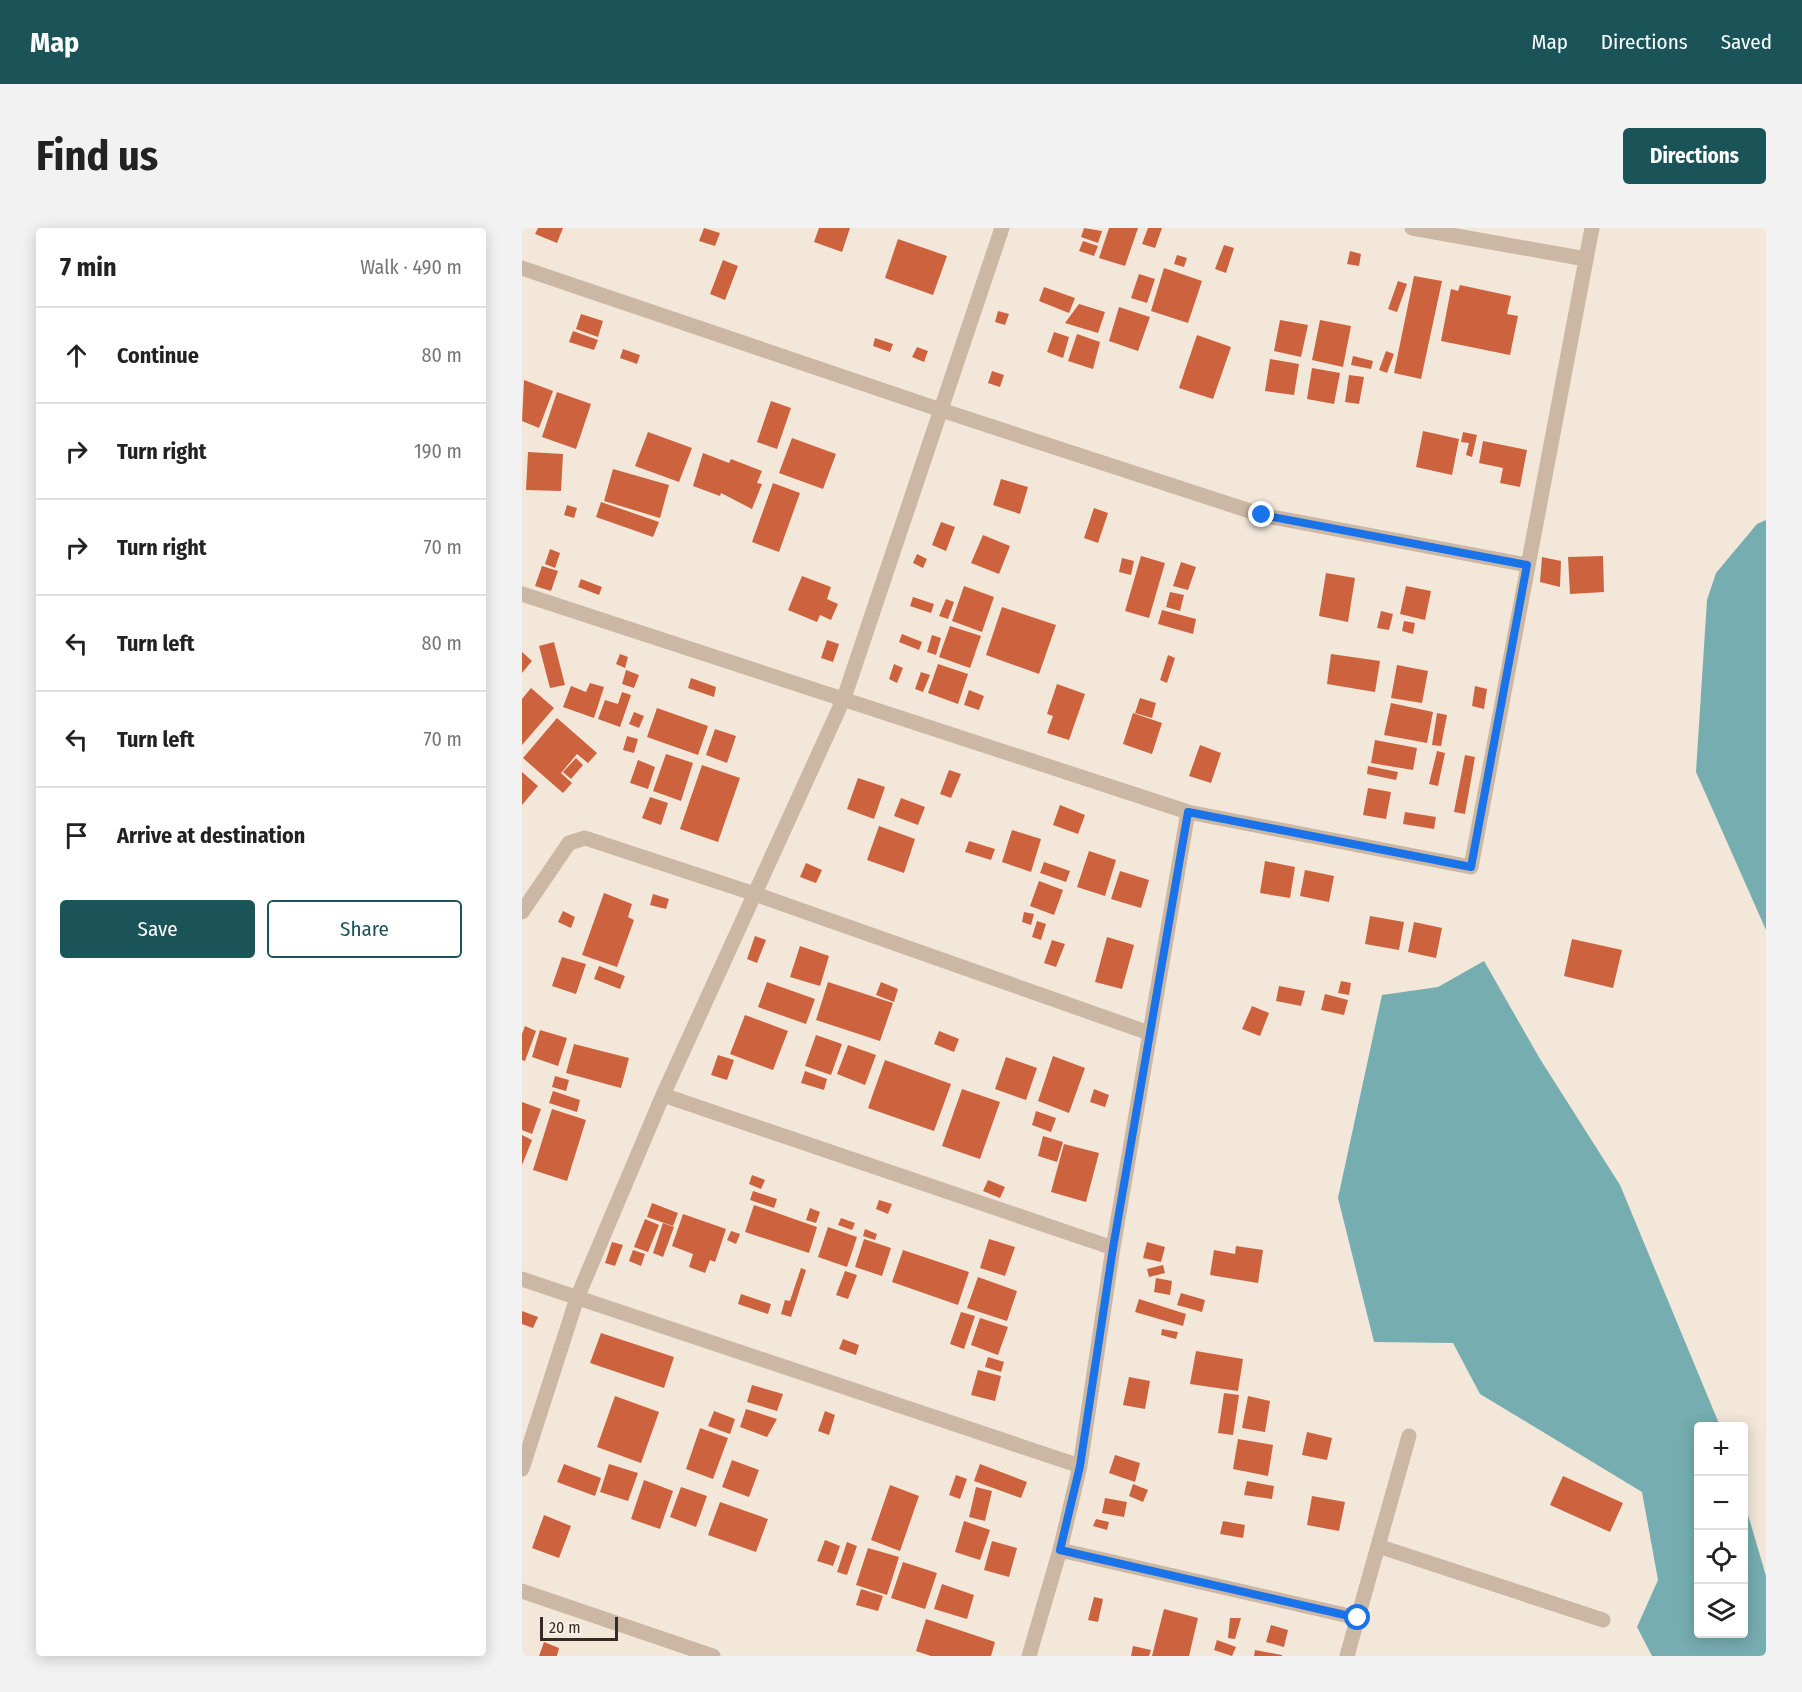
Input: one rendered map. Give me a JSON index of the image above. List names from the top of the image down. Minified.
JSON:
{"scale_bar":"20 m","page":{"header":"Map","nav":["Map","Directions","Saved"],"buttons":["Directions",["Save","Share"]],"title":"Find us","heading":["7 min","Walk · 490 m"],"list":[["Continue","80 m"],["Turn right","190 m"],["Turn right","70 m"],["Turn left","80 m"],["Turn left","70 m"],"Arrive at destination"],"map_buttons":["+","−"],"scale":"20 m"}}
